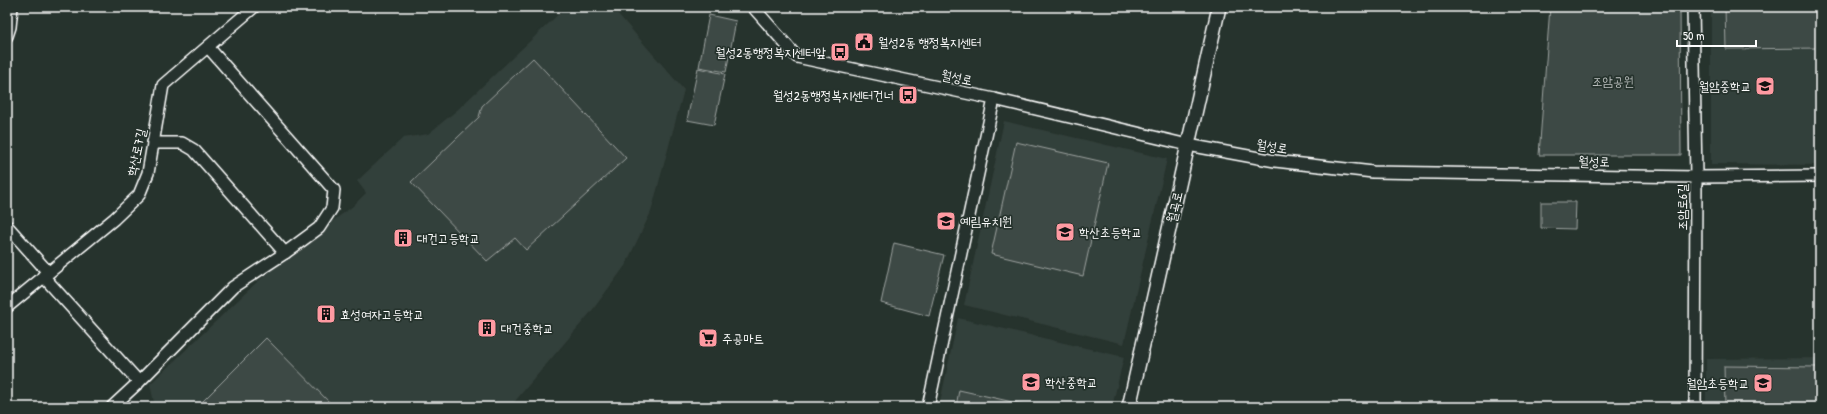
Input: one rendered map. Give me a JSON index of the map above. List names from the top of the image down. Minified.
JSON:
{"streets":{"main road":["월곡로"],"street":["월성로","학산로7길","조암로6길"]},"crossings":[["월성로","월곡로"],["월성로","조암로6길"]],"parks":["조암공원"],"places":{"public building":["월성2동 행정복지센터"],"bus stop":["월성2동행정복지센터앞","월성2동행정복지센터건너"],"school or university":["월암중학교","예림유치원","학산초등학교","학산중학교","월암초등학교"],"building":["대건고등학교","효성여자고등학교","대건중학교"],"supermarket":["주공마트"]},"scale_bar":"50 m"}
